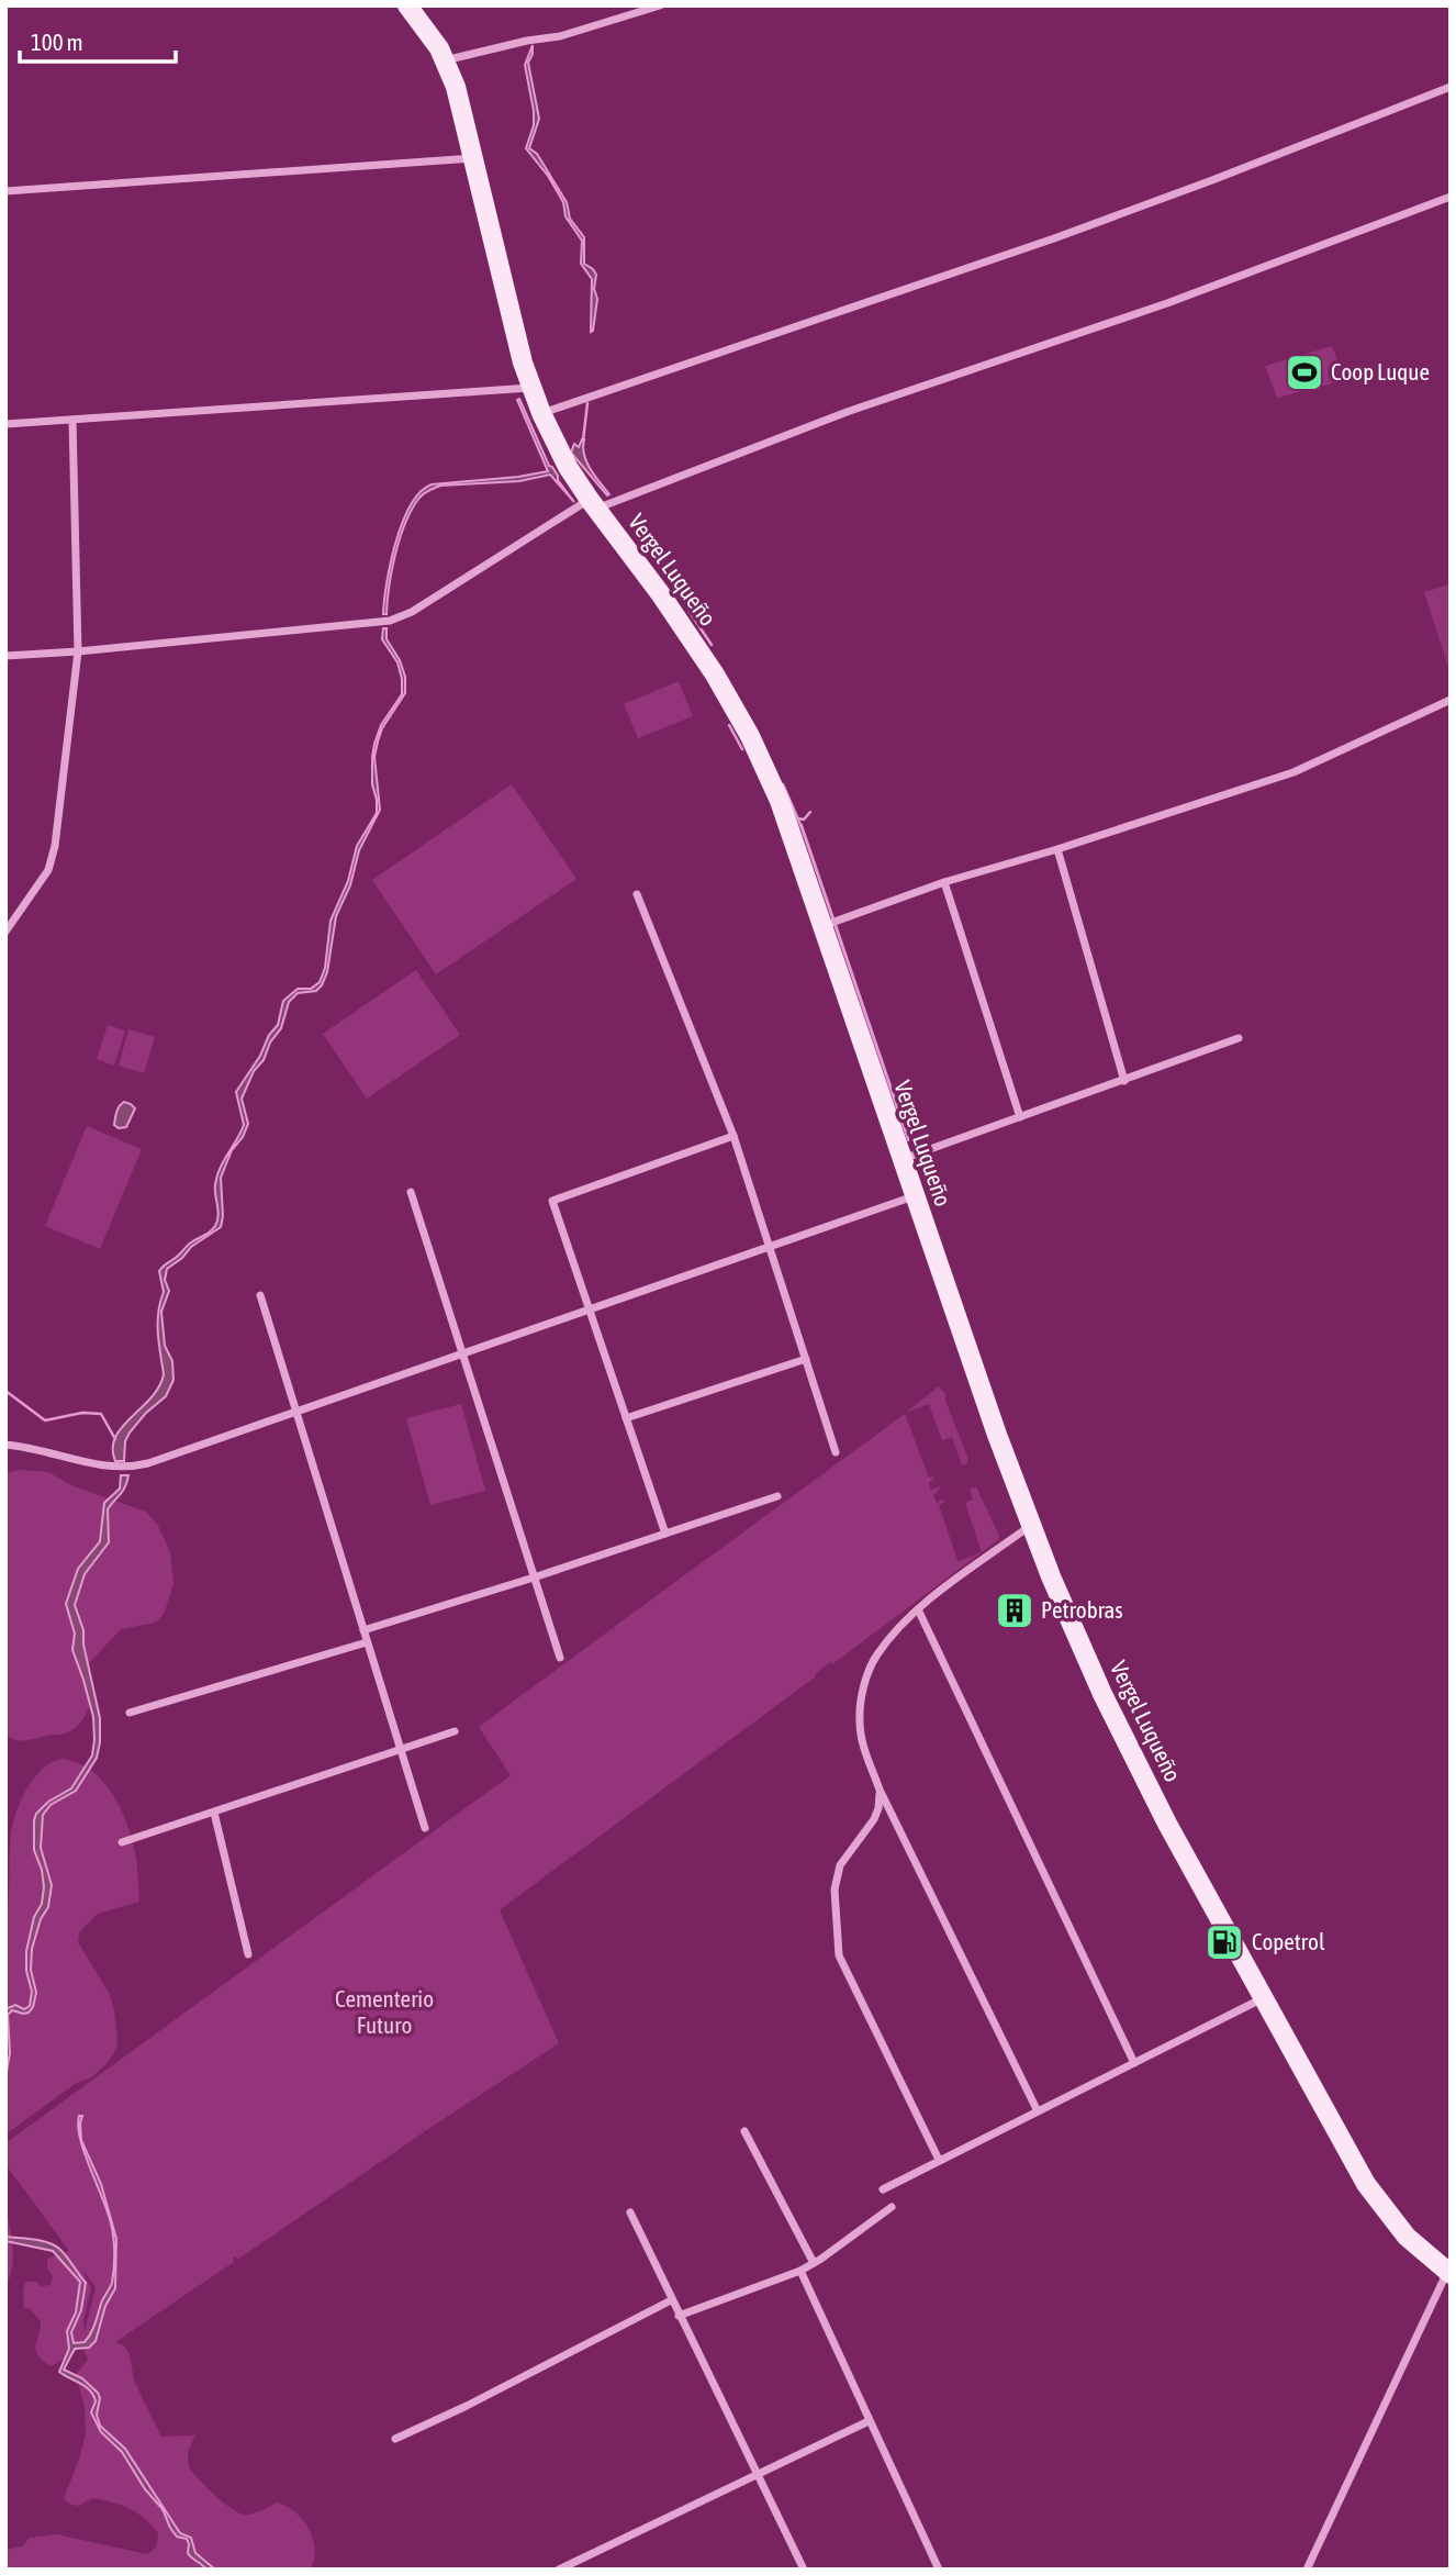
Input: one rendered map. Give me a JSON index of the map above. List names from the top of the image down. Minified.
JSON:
{"streets":{"main road":["Vergel Luqueño"]},"parks":["Cementerio Futuro"],"places":{"sports":["Coop Luque"],"building":["Petrobras"],"fuel station":["Copetrol"]},"scale_bar":"100 m"}
